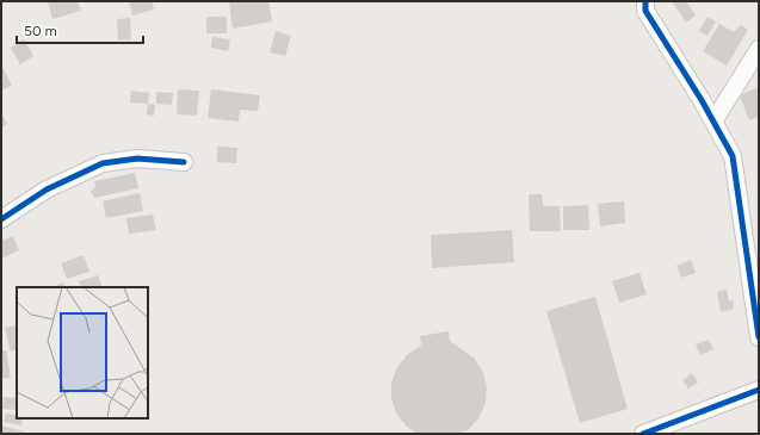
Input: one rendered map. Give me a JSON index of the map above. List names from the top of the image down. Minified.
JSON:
{"scale_bar":"50 m"}
